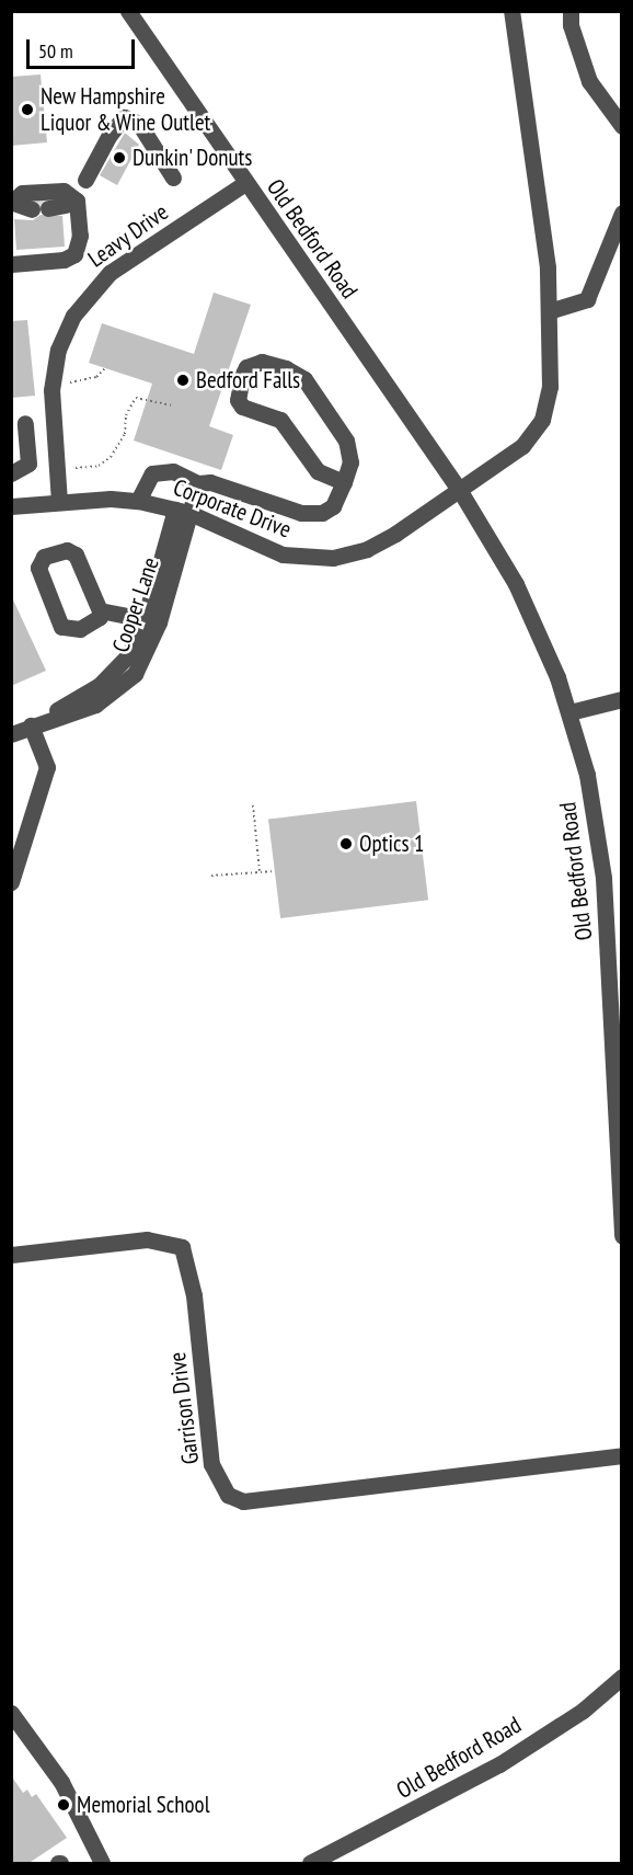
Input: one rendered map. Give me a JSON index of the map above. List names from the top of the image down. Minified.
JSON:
{"streets":{"street":["Leavy Drive","Old Bedford Road","Corporate Drive","Cooper Lane","Garrison Drive"]},"crossings":[["Leavy Drive","Old Bedford Road"],["Leavy Drive","Corporate Drive"],["Old Bedford Road","Corporate Drive"],["Corporate Drive","Cooper Lane"]],"places":["New Hampshire Liquor & Wine Outlet","Dunkin' Donuts","Bedford Falls","Optics 1","Memorial School"],"scale_bar":"50 m"}
